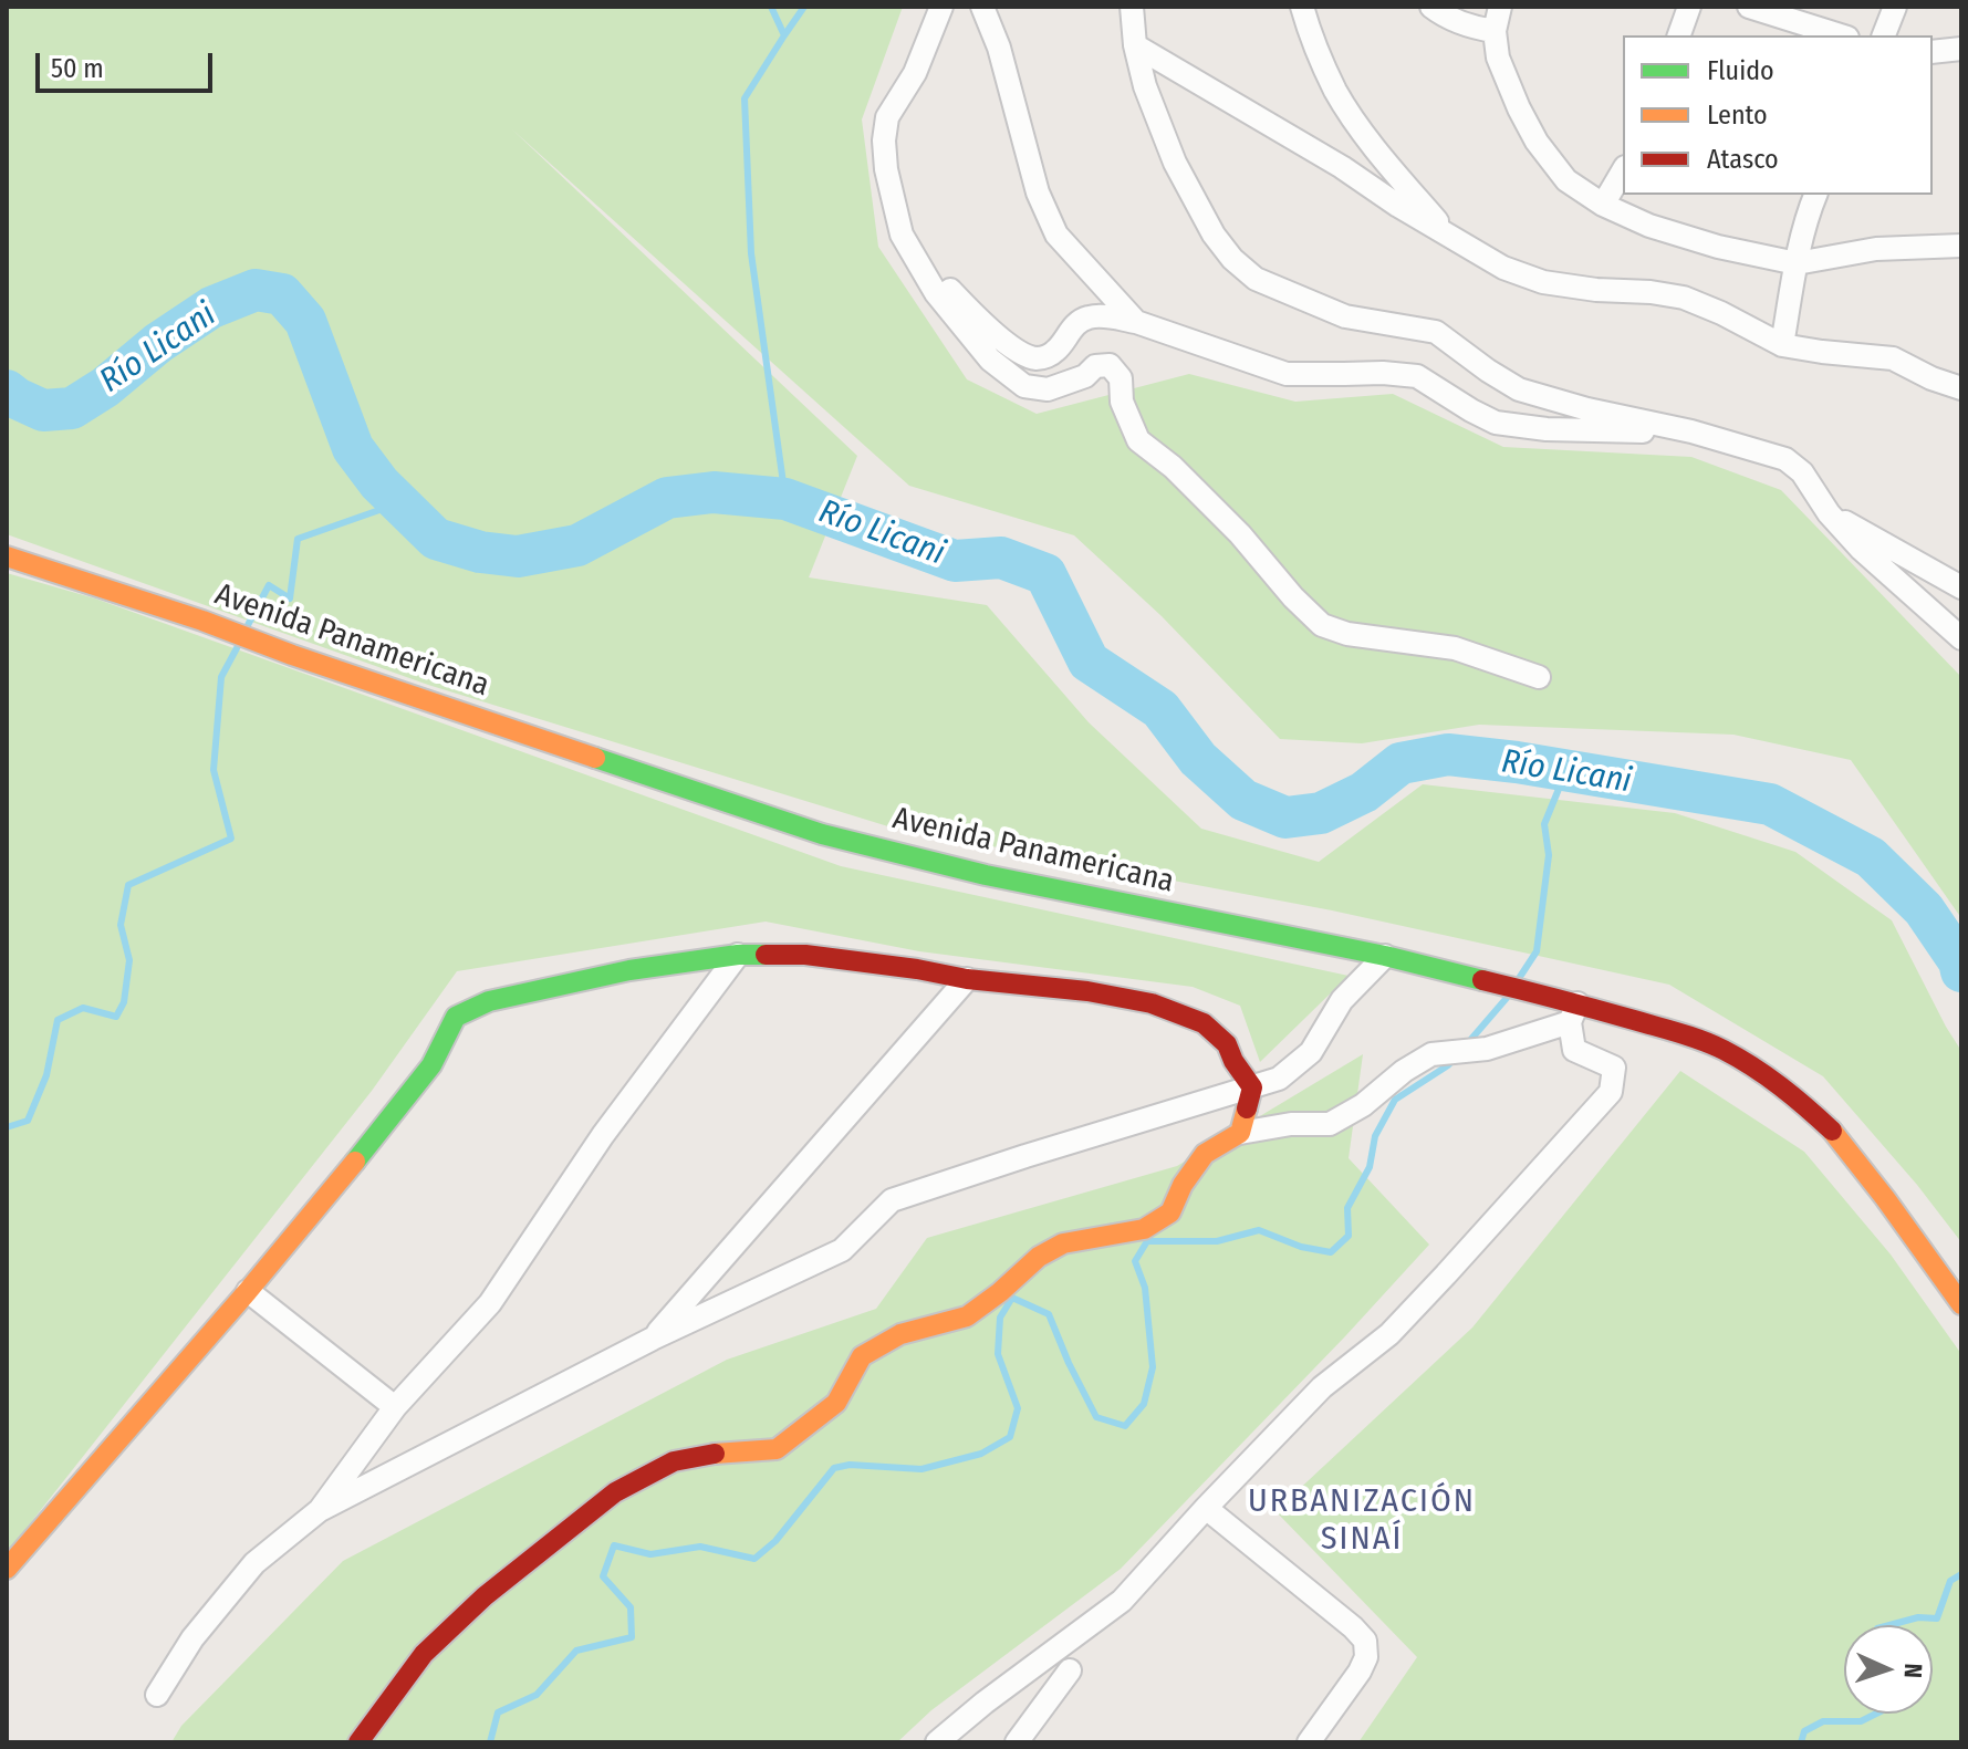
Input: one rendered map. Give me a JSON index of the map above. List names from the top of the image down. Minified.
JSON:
{"streets":{"street":["Avenida Panamericana"]},"districts":["URBANIZACIÓN SINAÍ"],"water":["Río Licani"],"legend":["Fluido","Lento","Atasco"],"scale_bar":"50 m","north":"right"}
